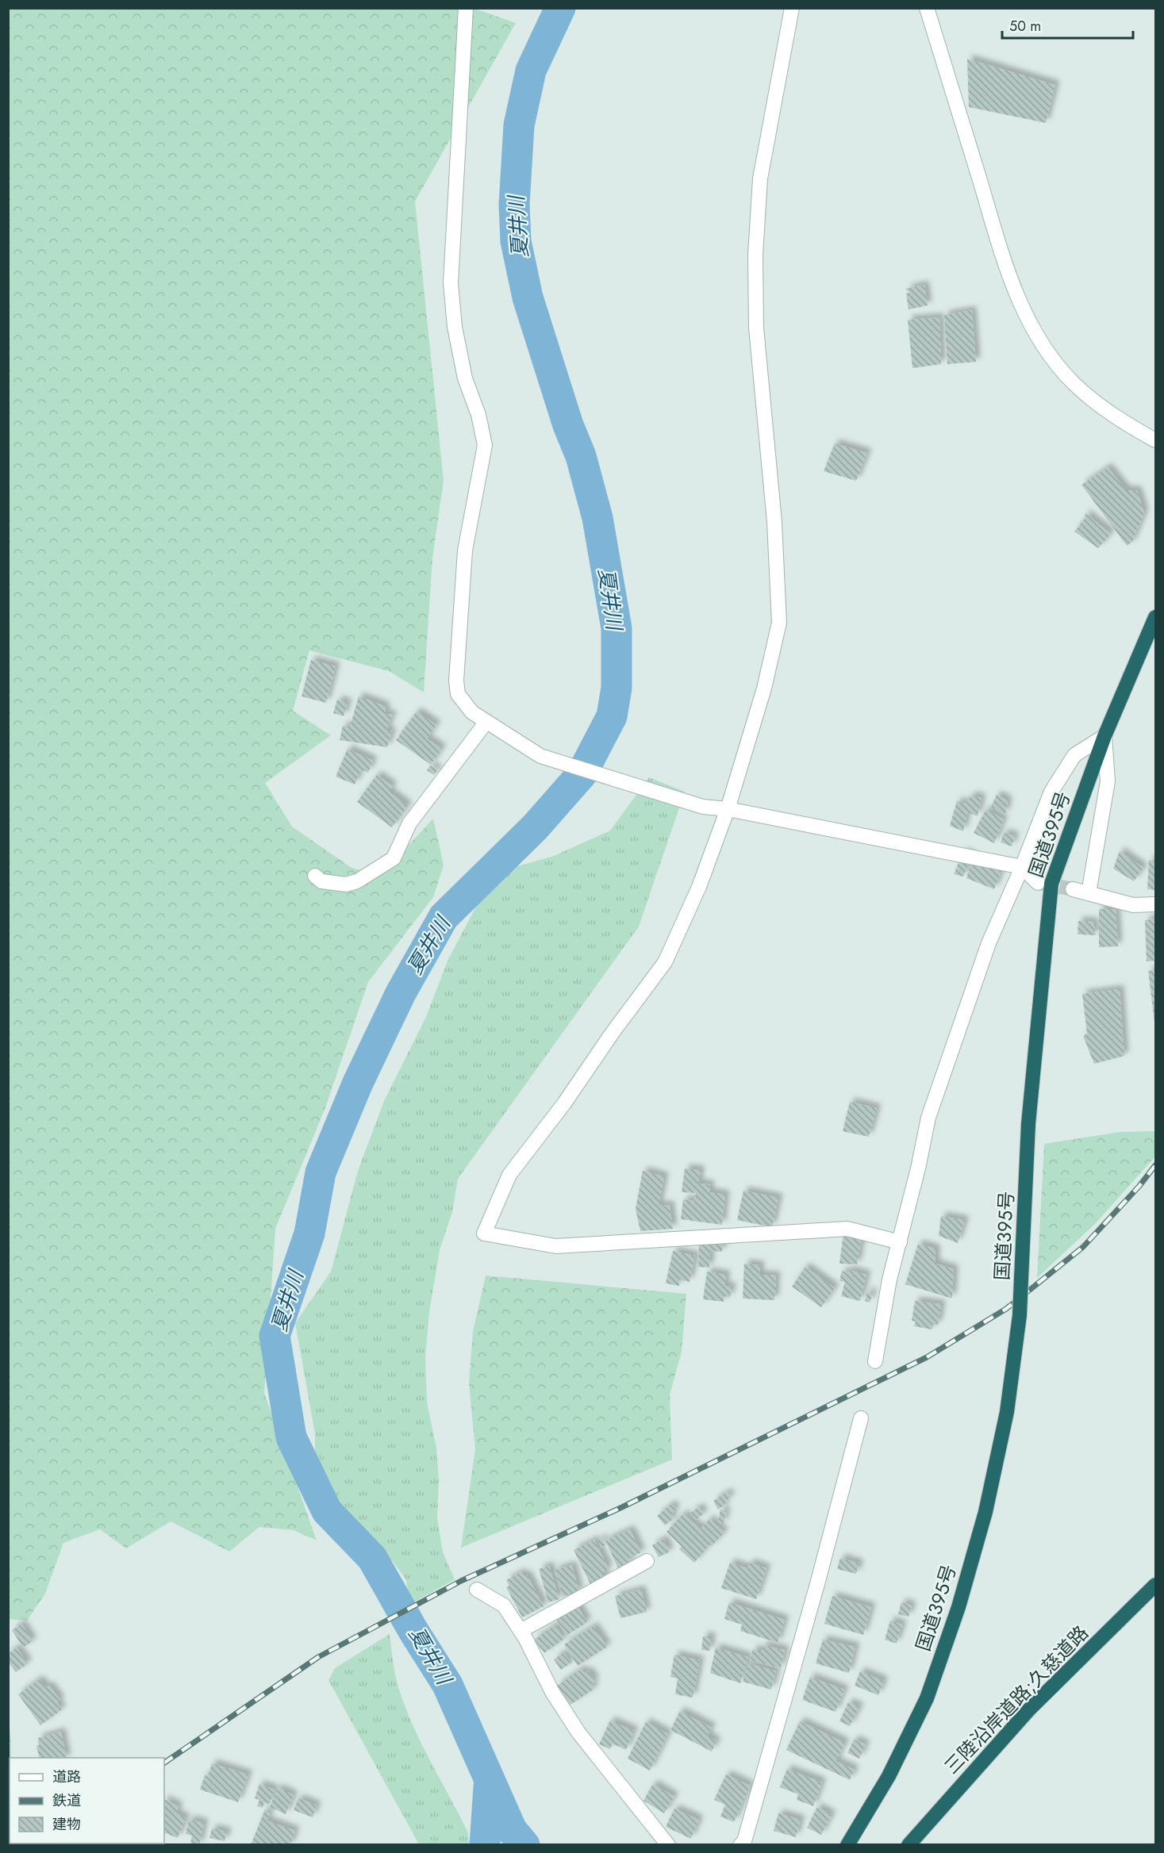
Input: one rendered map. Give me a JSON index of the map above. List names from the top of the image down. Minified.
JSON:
{"streets":{"highway":["国道395号","三陸沿岸道路;久慈道路"]},"water":["夏井川"],"legend":["道路","鉄道","建物"],"scale_bar":"50 m"}
